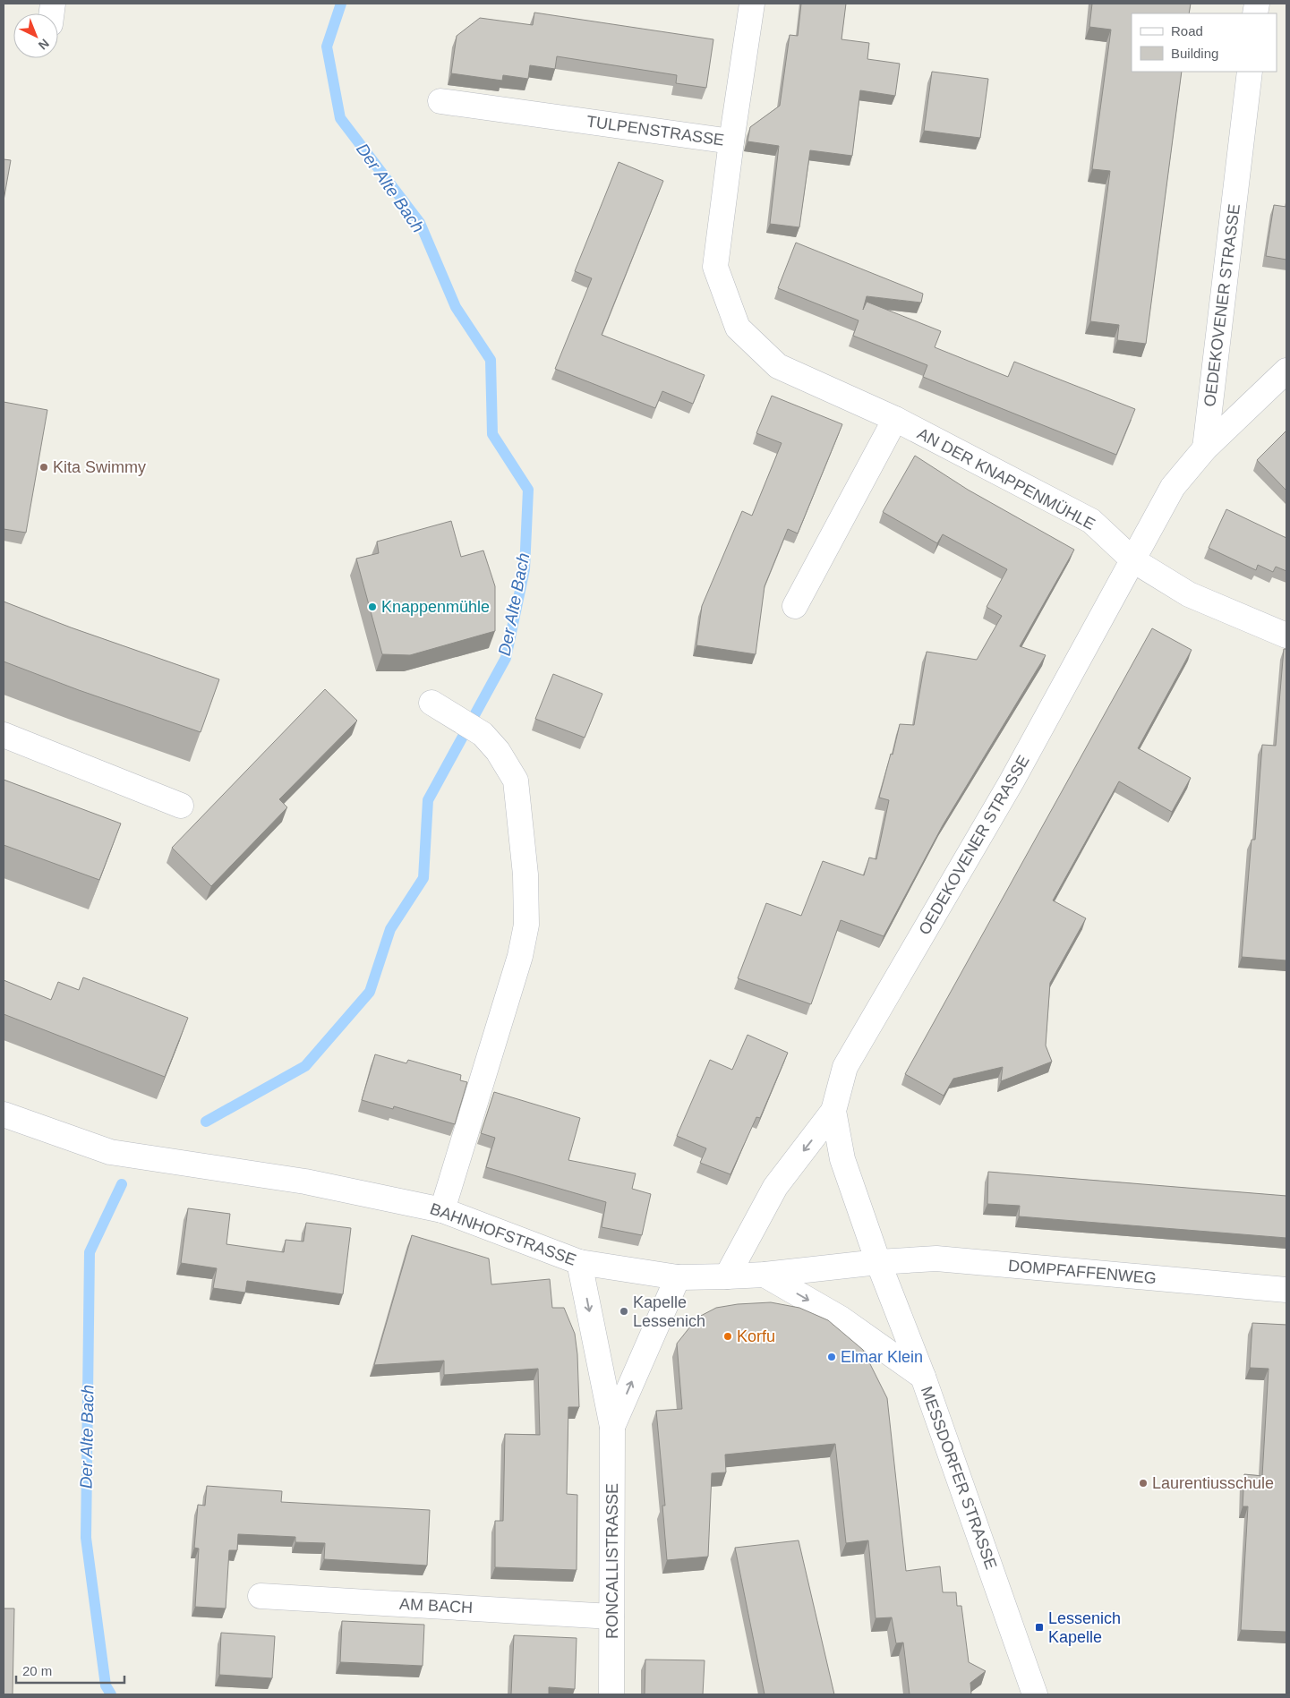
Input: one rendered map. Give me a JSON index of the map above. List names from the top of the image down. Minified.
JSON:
{"streets":{"street":["TULPENSTRASSE","OEDEKOVENER STRASSE","AN DER KNAPPENMÜHLE","BAHNHOFSTRASSE","DOMPFAFFENWEG","MESSDORFER STRASSE","RONCALLISTRASSE","AM BACH"]},"crossings":[["TULPENSTRASSE","AN DER KNAPPENMÜHLE"],["OEDEKOVENER STRASSE","AN DER KNAPPENMÜHLE"],["OEDEKOVENER STRASSE","BAHNHOFSTRASSE"],["OEDEKOVENER STRASSE","DOMPFAFFENWEG"],["OEDEKOVENER STRASSE","MESSDORFER STRASSE"],["BAHNHOFSTRASSE","DOMPFAFFENWEG"],["BAHNHOFSTRASSE","MESSDORFER STRASSE"],["BAHNHOFSTRASSE","RONCALLISTRASSE"],["DOMPFAFFENWEG","MESSDORFER STRASSE"],["RONCALLISTRASSE","AM BACH"]],"water":["Der Alte Bach"],"places":{"other":["Kita Swimmy","Knappenmühle","Kapelle Lessenich","Korfu","Elmar Klein","Laurentiusschule"],"transit":["Lessenich Kapelle"]},"legend":["Road","Building"],"scale_bar":"20 m","north":"bottom right"}
